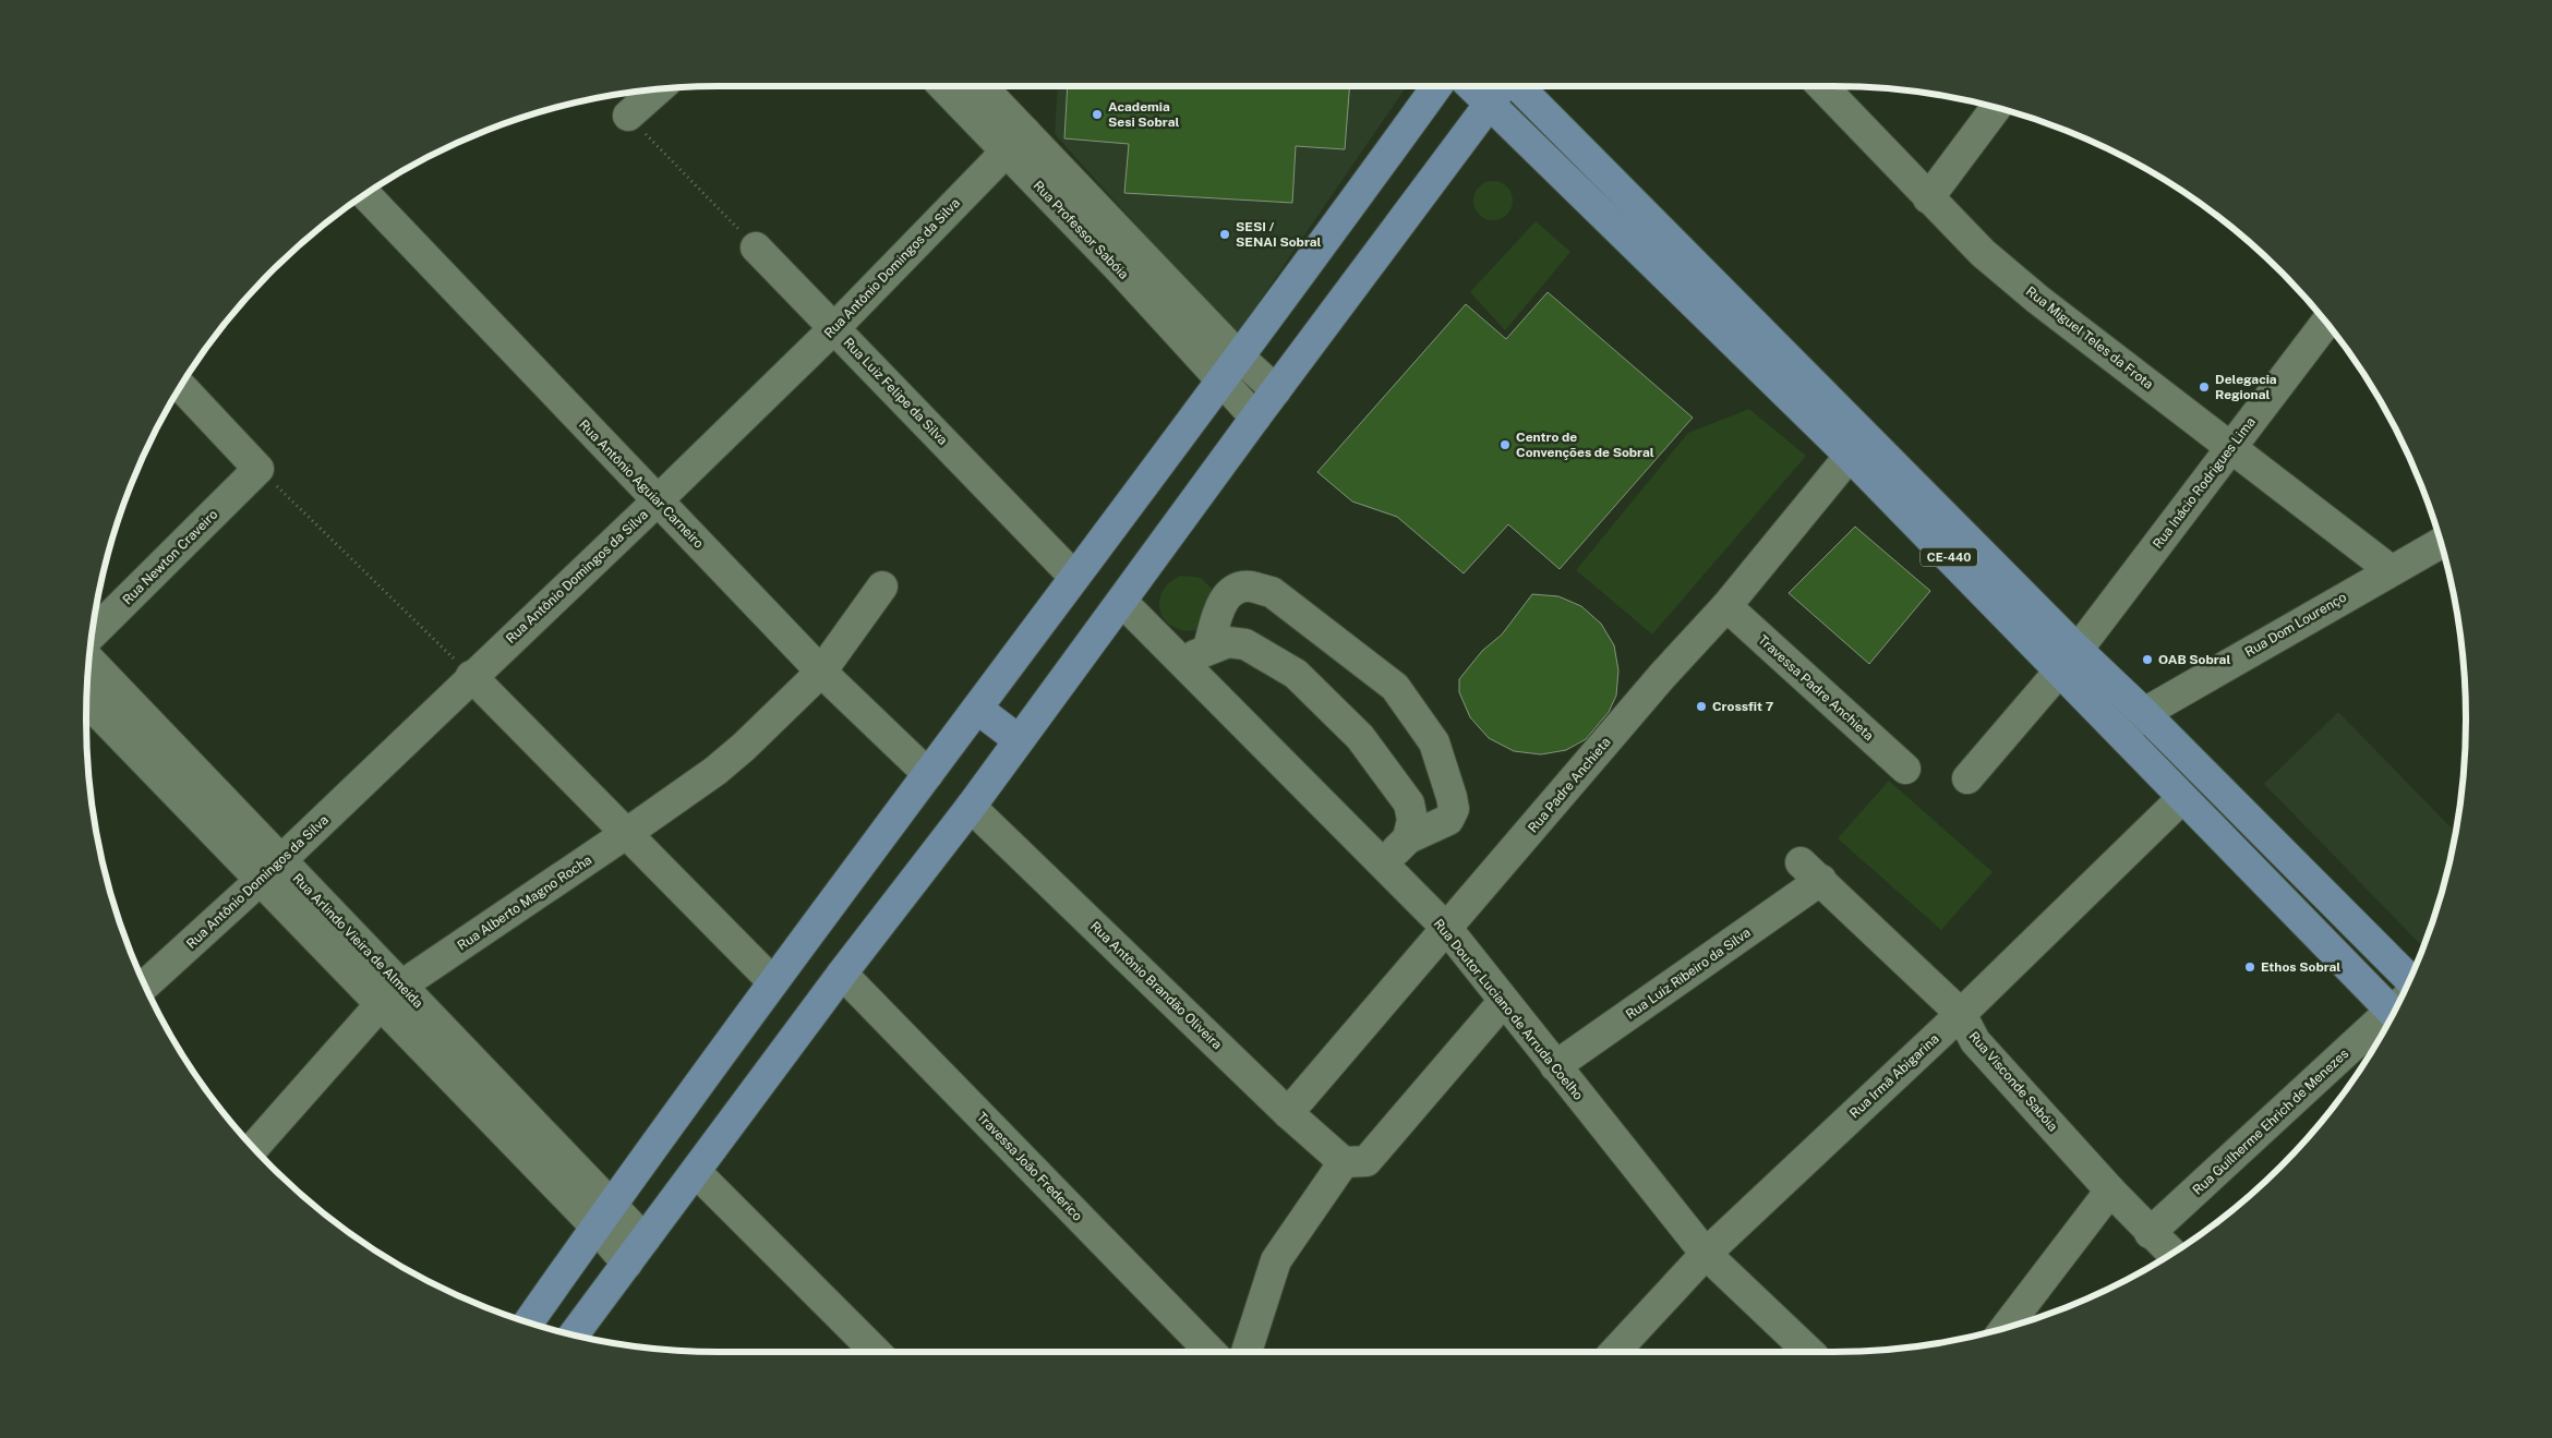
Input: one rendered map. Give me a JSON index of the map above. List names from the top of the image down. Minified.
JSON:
{"streets":{"main road":["CE-440"],"street":["Rua Professor Sabóia","Rua Antônio Domingos da Silva","Rua Miguel Teles da Frota","Rua Luiz Felipe da Silva","Rua Inácio Rodrigues Lima","Rua Antônio Aguiar Carneiro","Rua Newton Craveiro","Rua Dom Lourenço","Travessa Padre Anchieta","Rua Padre Anchieta","Rua Alberto Magno Rocha","Rua Arlindo Vieira de Almeida","Rua Luiz Ribeiro da Silva","Rua Antônio Brandão Oliveira","Rua Doutor Luciano de Arruda Coelho","Rua Irmã Abigarina","Rua Visconde Sabóia","Rua Guilherme Ehrich de Menezes","Travessa João Frederico"]},"crossings":[["Rua Professor Sabóia","Rua Antônio Domingos da Silva"],["Rua Antônio Domingos da Silva","Rua Luiz Felipe da Silva"],["Rua Antônio Domingos da Silva","Rua Antônio Aguiar Carneiro"],["Rua Antônio Domingos da Silva","Rua Arlindo Vieira de Almeida"],["Rua Miguel Teles da Frota","Rua Inácio Rodrigues Lima"],["Rua Miguel Teles da Frota","Rua Dom Lourenço"],["Rua Inácio Rodrigues Lima","CE-440"],["Rua Antônio Aguiar Carneiro","Rua Alberto Magno Rocha"],["CE-440","Rua Dom Lourenço"],["CE-440","Rua Padre Anchieta"],["CE-440","Rua Irmã Abigarina"],["Travessa Padre Anchieta","Rua Padre Anchieta"],["Rua Padre Anchieta","Rua Antônio Brandão Oliveira"],["Rua Padre Anchieta","Rua Doutor Luciano de Arruda Coelho"],["Rua Alberto Magno Rocha","Rua Arlindo Vieira de Almeida"],["Rua Luiz Ribeiro da Silva","Rua Doutor Luciano de Arruda Coelho"],["Rua Luiz Ribeiro da Silva","Rua Visconde Sabóia"],["Rua Doutor Luciano de Arruda Coelho","Rua Irmã Abigarina"],["Rua Irmã Abigarina","Rua Visconde Sabóia"],["Rua Visconde Sabóia","Rua Guilherme Ehrich de Menezes"]],"places":["Academia Sesi Sobral","SESI / SENAI Sobral","Delegacia Regional","Centro de Convenções de Sobral","OAB Sobral","Crossfit 7","Ethos Sobral"]}
